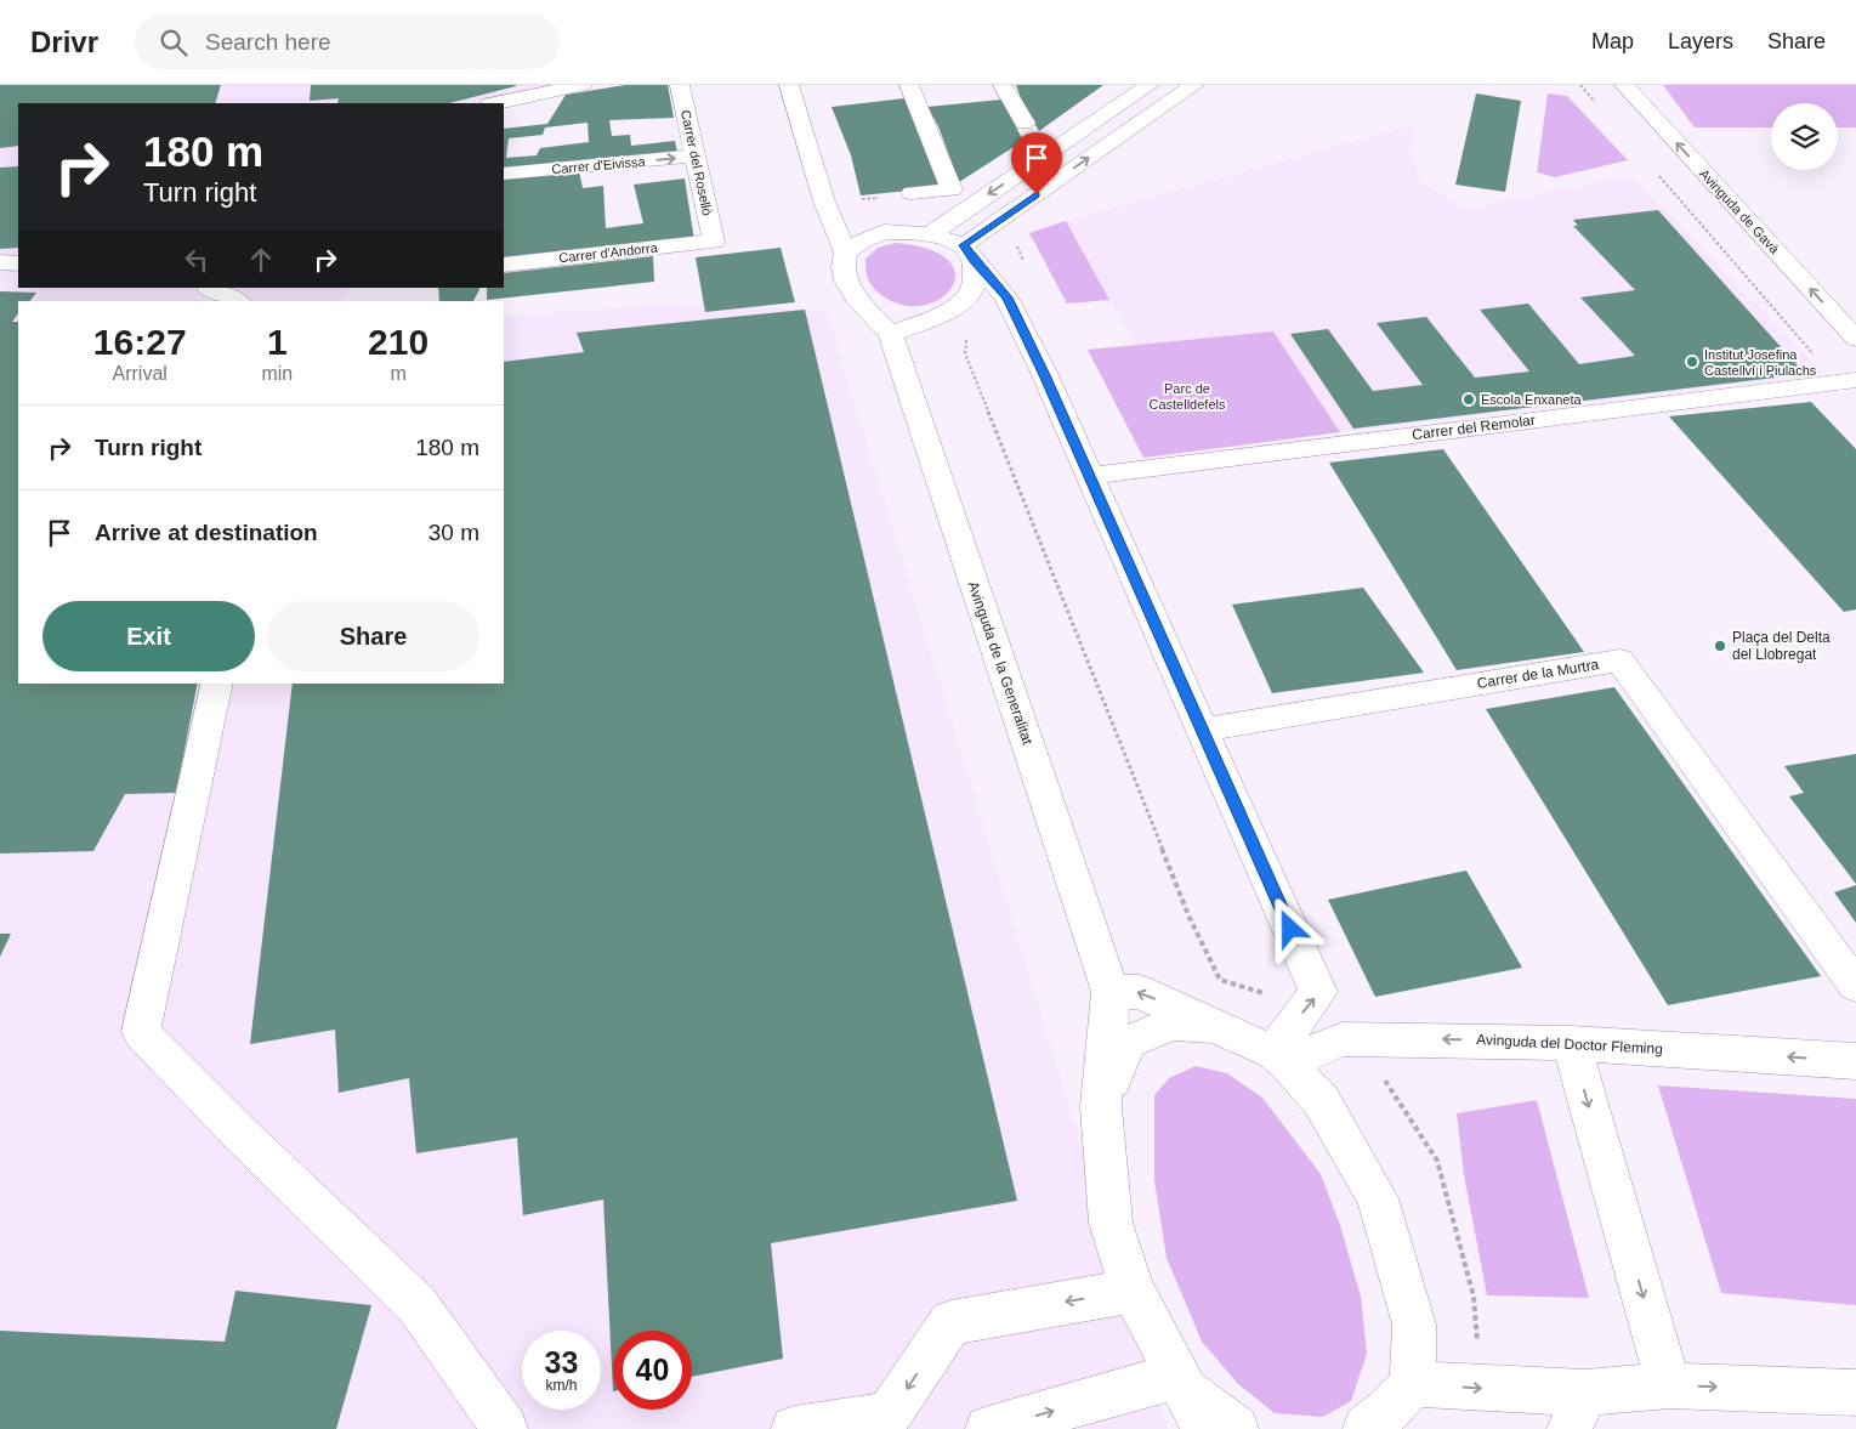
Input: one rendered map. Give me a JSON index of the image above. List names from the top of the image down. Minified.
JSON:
{"streets":{"street":["Carrer del Rosellò","Carrer d'Eivissa","Avinguda de Gavà","Carrer d'Andorra","Carrer del Remolar","Avinguda de la Generalitat","Carrer de la Murtra","Avinguda del Doctor Fleming"]},"crossings":[["Carrer del Rosellò","Carrer d'Eivissa"],["Carrer del Rosellò","Carrer d'Andorra"]],"one_way":["Avinguda de Gavà","Avinguda del Doctor Fleming"],"parks":["Parc de Castelldefels"],"places":["Institut Josefina Castellví i Piulachs","Escola Enxaneta","Plaça del Delta del Llobregat"],"page":{"header":"Drivr","search":"Search here","nav":["Map","Layers","Share"],"turn":["180 m","Turn right"],"eta":["16:27","Arrival","1","min","210","m"],"list":[{"name":"Turn right","value":"180 m"},{"name":"Arrive at destination","value":"30 m"}],"buttons":["Exit","Share"],"speed":"33 km/h","limit":"40"}}
